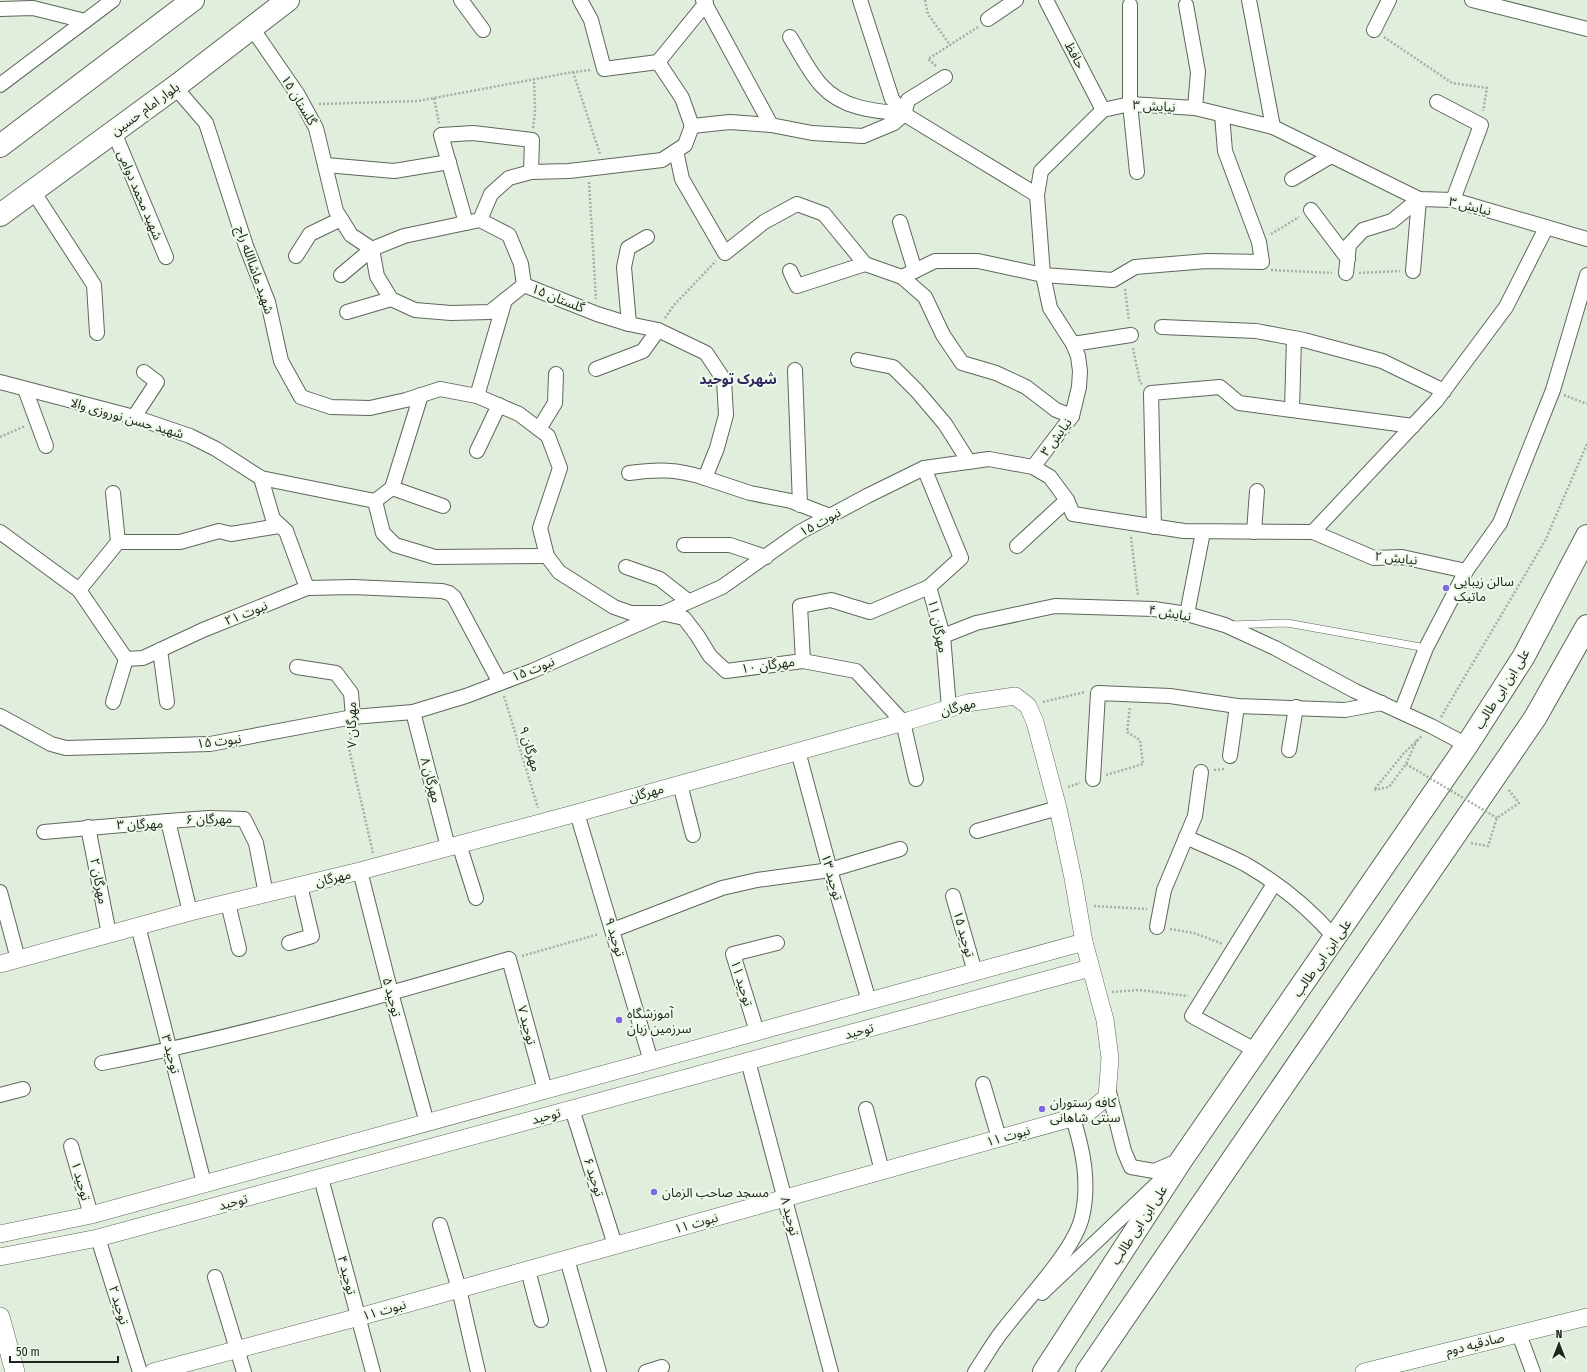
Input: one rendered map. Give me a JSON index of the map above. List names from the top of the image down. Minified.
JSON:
{"streets":{"main road":["بلوار امام حسین","علی ابن ابی طالب"],"street":["حافظ","گلستان ۱۵","نیایش ۳","شهید محمد دوامی","شهید ماشاالله راج","شهید حسن نوروزی والا","نبوت ۱۵","نیایش ۲","نبوت ۲۱","نیایش ۴","مهرگان ۱۱","مهرگان ۱۰","مهرگان","مهرگان ۷","مهرگان ۸","مهرگان ۶","مهرگان ۳","توحید ۱۳","مهرگان ۲","توحید ۱۵","توحید ۹","توحید ۱۱","توحید ۵","توحید ۷","توحید","توحید ۳","نبوت ۱۱","توحید ۶","توحید ۱","توحید ۸","توحید ۴","توحید ۲","صادقیه دوم"],"path":["مهرگان ۹"]},"crossings":[["حافظ","نیایش ۳"],["گلستان ۱۵","بلوار امام حسین"],["نیایش ۳","نبوت ۱۵"],["نیایش ۳","نیایش ۲"],["بلوار امام حسین","شهید محمد دوامی"],["بلوار امام حسین","شهید ماشاالله راج"],["شهید ماشاالله راج","نبوت ۱۵"],["شهید ماشاالله راج","مهرگان ۱۰"],["نبوت ۱۵","نیایش ۲"],["نبوت ۱۵","نبوت ۲۱"],["نبوت ۱۵","مهرگان ۱۱"],["نبوت ۱۵","مهرگان ۱۰"],["نبوت ۱۵","مهرگان ۷"],["نبوت ۱۵","مهرگان ۹"],["نبوت ۱۵","مهرگان ۸"],["نبوت ۲۱","مهرگان ۹"],["نیایش ۴","مهرگان ۱۱"],["نیایش ۴","علی ابن ابی طالب"],["مهرگان ۱۱","مهرگان"],["مهرگان ۱۰","مهرگان"],["مهرگان","مهرگان ۷"],["مهرگان","مهرگان ۹"],["مهرگان","مهرگان ۸"],["مهرگان","مهرگان ۶"],["مهرگان","مهرگان ۳"],["مهرگان","توحید ۱۳"],["مهرگان","مهرگان ۲"],["مهرگان","توحید ۹"],["مهرگان","توحید ۵"],["مهرگان","توحید ۳"],["مهرگان ۷","توحید ۵"],["مهرگان ۶","مهرگان ۳"],["مهرگان ۳","مهرگان ۲"],["توحید ۱۳","توحید"],["توحید ۱۵","توحید"],["توحید ۹","توحید"],["توحید ۱۱","توحید"],["توحید ۵","توحید"],["توحید ۷","توحید"],["توحید","توحید ۳"],["توحید","نبوت ۱۱"],["توحید","توحید ۶"],["توحید","توحید ۱"],["توحید","توحید ۸"],["توحید","توحید ۴"],["توحید","توحید ۲"],["نبوت ۱۱","توحید ۶"],["نبوت ۱۱","توحید ۸"],["نبوت ۱۱","توحید ۴"]],"districts":["شهرک توحید"],"places":["سالن زیبایی ماتیک","آموزشگاه سرزمین زبان","کافه رستوران سنتی شاهانی","مسجد صاحب الزمان"],"scale_bar":"50 m","north":"top"}
